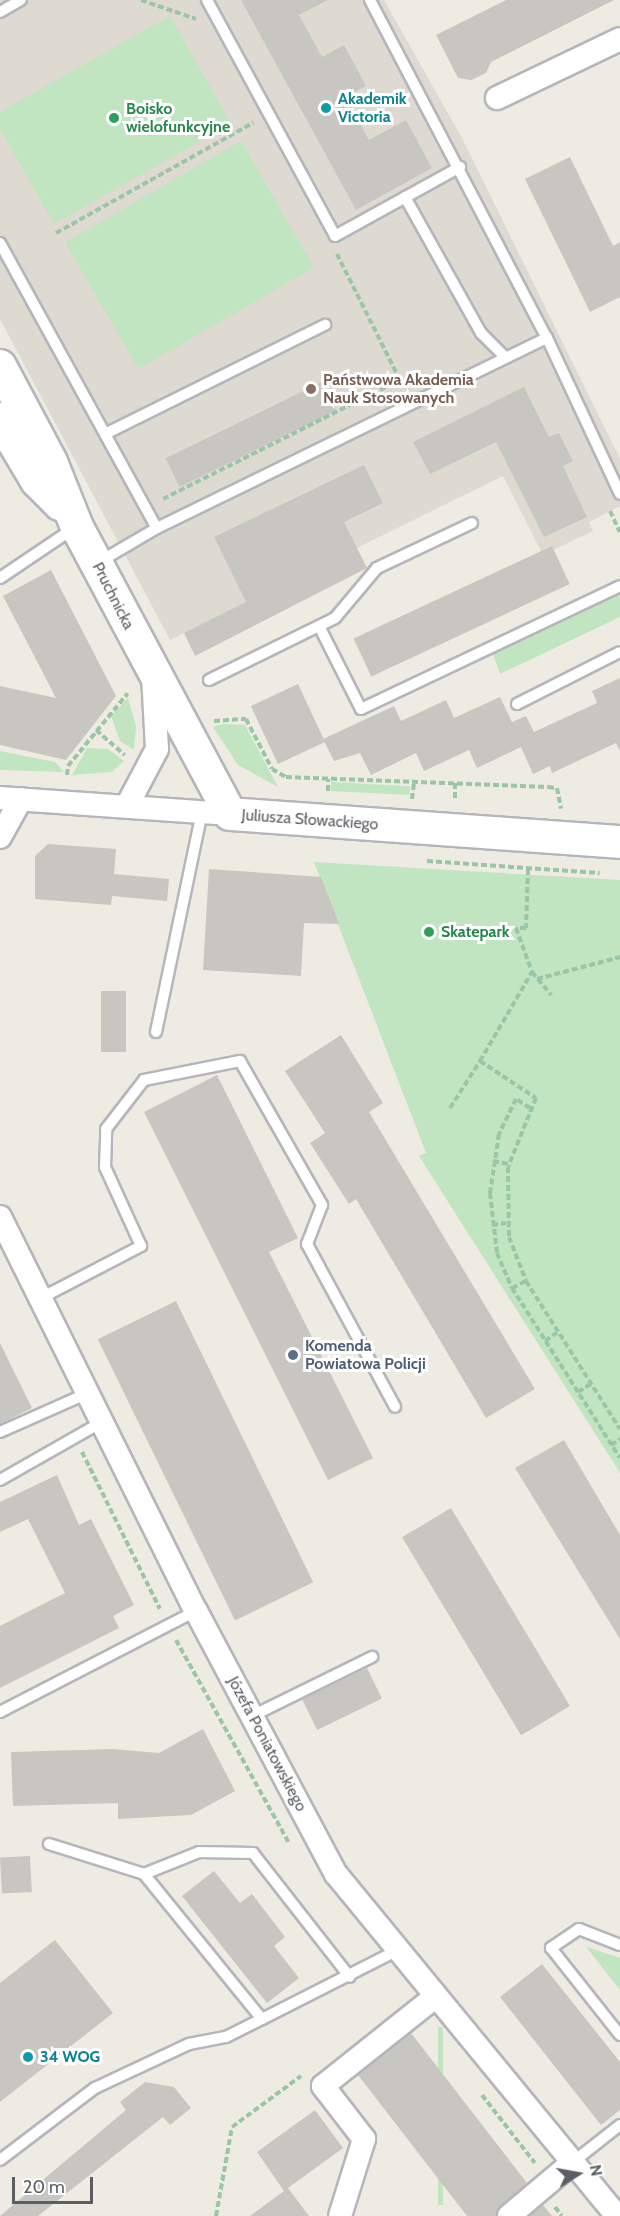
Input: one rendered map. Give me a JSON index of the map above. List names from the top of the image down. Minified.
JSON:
{"streets":{"main road":["Pruchnicka","Juliusza Słowackiego"],"street":["Józefa Poniatowskiego"]},"crossings":[["Pruchnicka","Juliusza Słowackiego"]],"places":["Akademik Victoria","Boisko wielofunkcyjne","Państwowa Akademia Nauk Stosowanych","Skatepark","Komenda Powiatowa Policji","34 WOG"],"scale_bar":"20 m","north":"right"}
